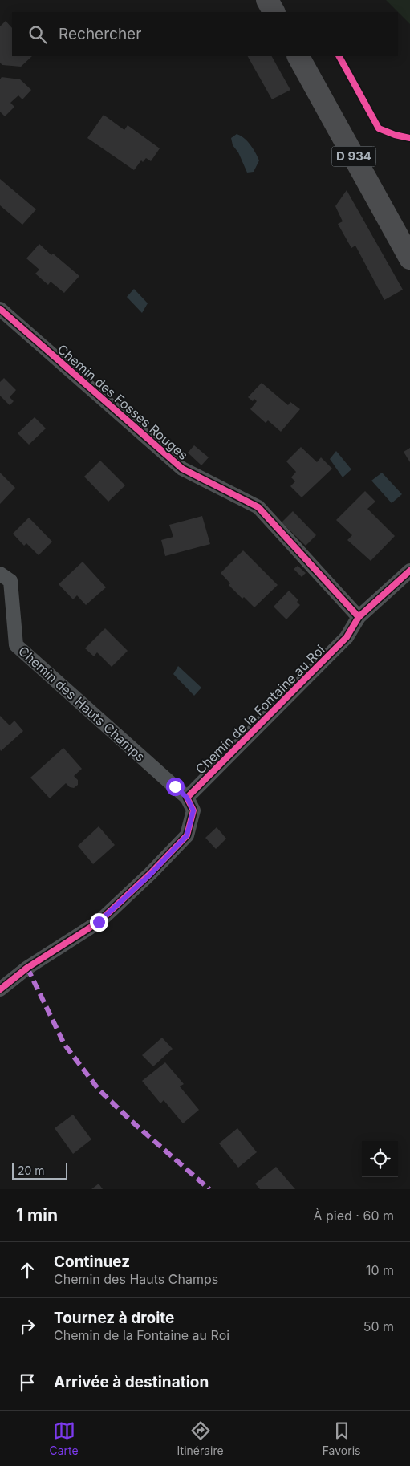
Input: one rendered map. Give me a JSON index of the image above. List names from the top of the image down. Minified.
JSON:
{"streets":{"main road":["D 934"],"street":["Chemin des Fosses Rouges","Chemin des Hauts Champs","Chemin de la Fontaine au Roi"]},"crossings":[["Chemin des Fosses Rouges","Chemin de la Fontaine au Roi"],["Chemin des Hauts Champs","Chemin de la Fontaine au Roi"]],"scale_bar":"20 m","page":{"search":"Rechercher","scale":"20 m","heading":["1 min","À pied · 60 m"],"list":[["Continuez","Chemin des Hauts Champs","10 m"],["Tournez à droite","Chemin de la Fontaine au Roi","50 m"],"Arrivée à destination"],"nav":["Carte","Itinéraire","Favoris"]}}
